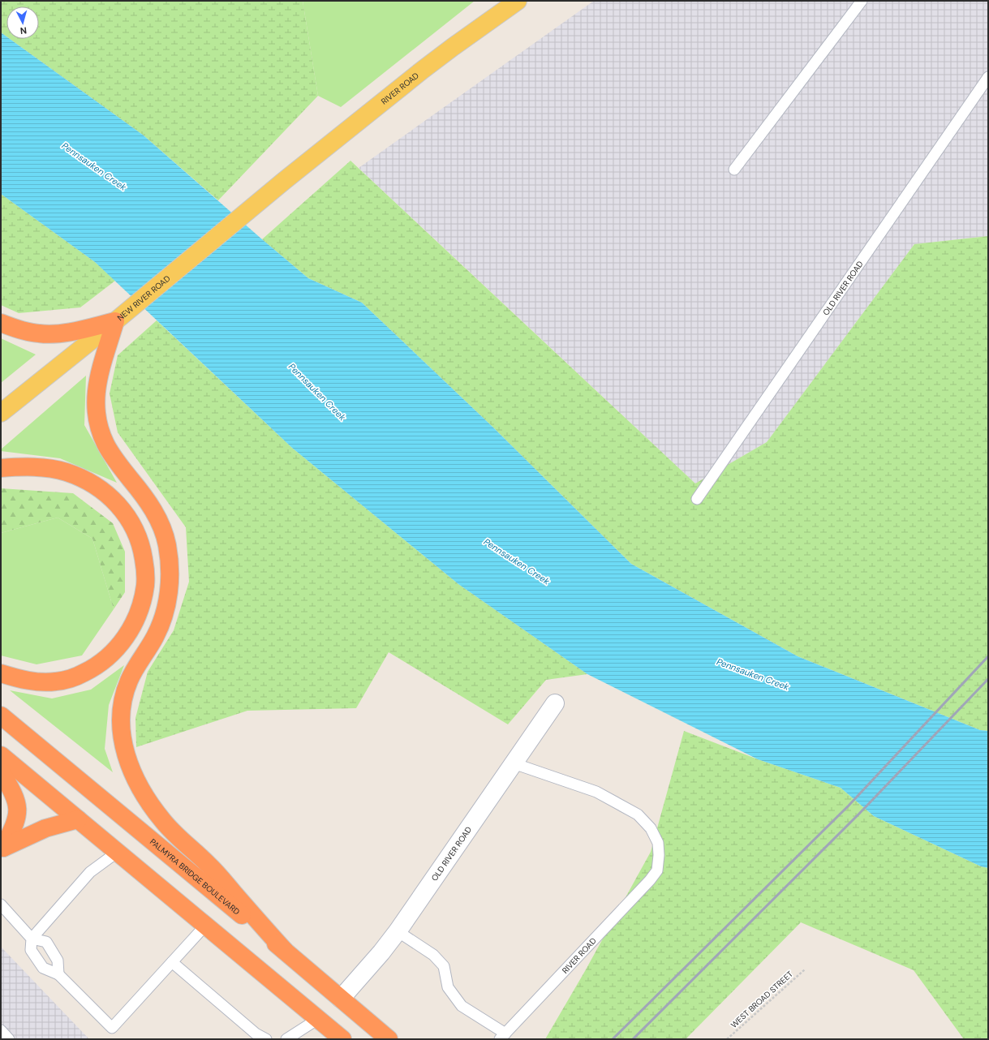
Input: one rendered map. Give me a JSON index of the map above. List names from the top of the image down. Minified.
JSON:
{"streets":{"highway":["PALMYRA BRIDGE BOULEVARD"],"main road":["RIVER ROAD","NEW RIVER ROAD"],"street":["OLD RIVER ROAD"],"path":["WEST BROAD STREET"]},"crossings":[["RIVER ROAD","OLD RIVER ROAD"],["RIVER ROAD","NEW RIVER ROAD"],["OLD RIVER ROAD","PALMYRA BRIDGE BOULEVARD"]],"water":["Pennsauken Creek"],"north":"bottom"}
